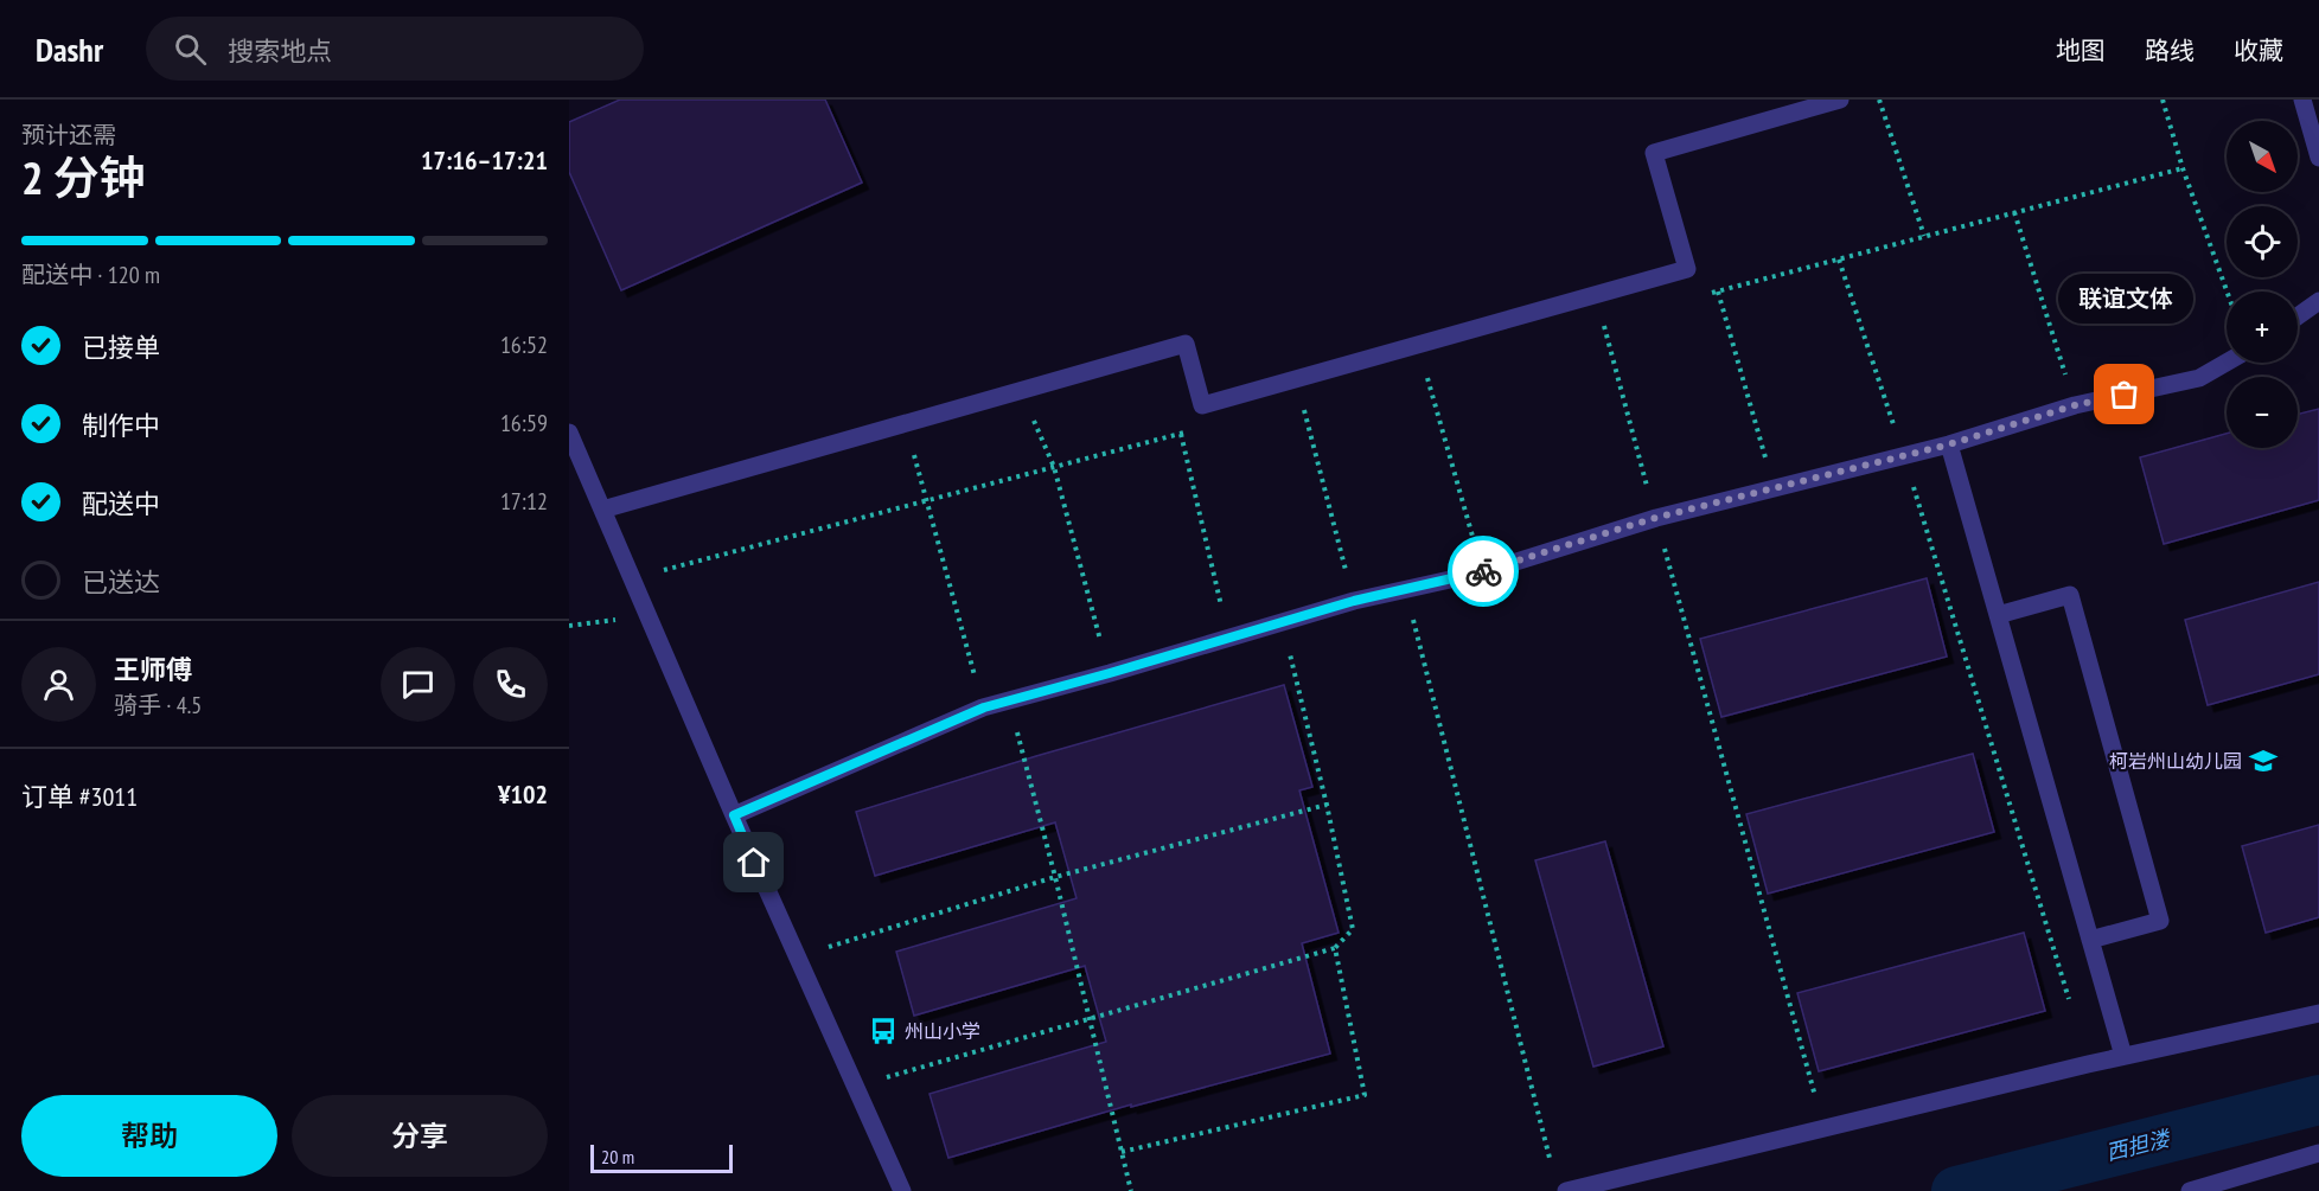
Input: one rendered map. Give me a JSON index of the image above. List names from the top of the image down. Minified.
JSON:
{"water":["西担溇"],"places":{"other":["联谊文体"],"school or university":["柯岩州山幼儿园"],"bus stop":["州山小学"]},"scale_bar":"20 m","north":"bottom right","page":{"header":"Dashr","search":"搜索地点","nav":["地图","路线","收藏"],"heading":["2 分钟","预计还需","17:16–17:21"],"panel":["王师傅","骑手 · 4.5","订单 #3011","¥102"],"map_buttons":["+","−"],"bar":"配送中 · 120 m","bubble":"联谊文体","list":[["已接单","16:52"],["制作中","16:59"],["配送中","17:12"],"已送达"],"buttons":["帮助","分享"],"scale":"20 m"}}
